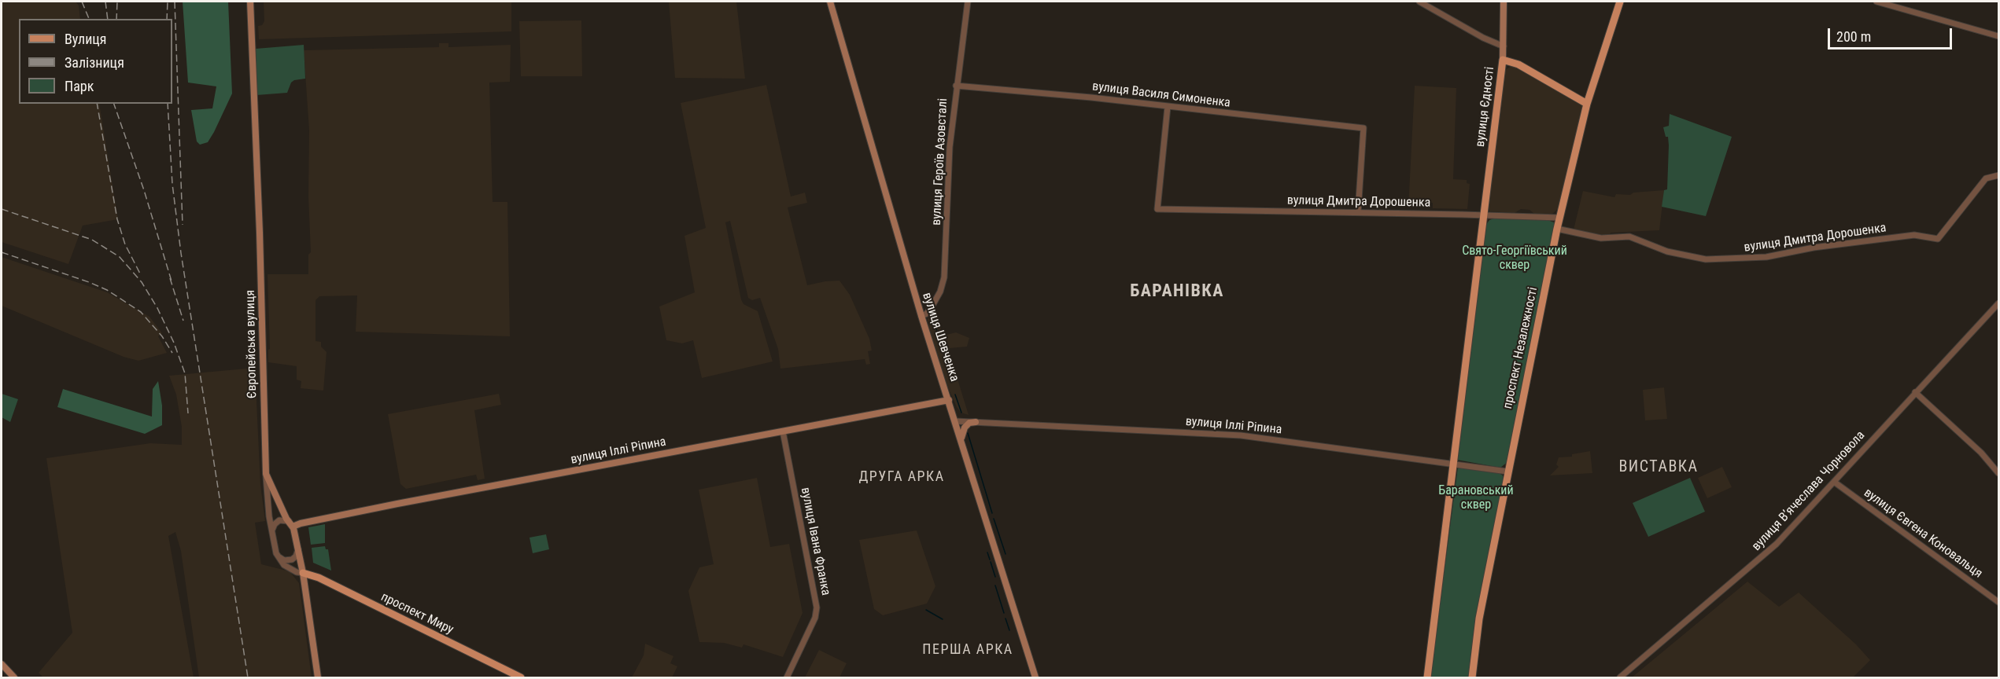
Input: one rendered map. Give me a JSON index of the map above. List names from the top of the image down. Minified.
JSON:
{"streets":{"main road":["вулиця Єдності","вулиця Шевченка","Європейська вулиця","проспект Незалежності","вулиця Іллі Ріпина","проспект Миру"],"street":["вулиця Василя Симоненка","вулиця Героїв Азовсталі","вулиця Дмитра Дорошенка","вулиця Вʼячеслава Чорновола","вулиця Євгена Коновальця","вулиця Івана Франка"]},"crossings":[["вулиця Василя Симоненка","вулиця Героїв Азовсталі"],["вулиця Василя Симоненка","вулиця Дмитра Дорошенка"],["вулиця Єдності","вулиця Дмитра Дорошенка"],["вулиця Героїв Азовсталі","вулиця Шевченка"],["вулиця Дмитра Дорошенка","проспект Незалежності"],["вулиця Шевченка","вулиця Іллі Ріпина"],["Європейська вулиця","вулиця Іллі Ріпина"],["Європейська вулиця","проспект Миру"],["проспект Незалежності","вулиця Іллі Ріпина"],["вулиця Іллі Ріпина","вулиця Івана Франка"],["вулиця Вʼячеслава Чорновола","вулиця Євгена Коновальця"]],"districts":["БАРАНІВКА","ВИСТАВКА","ДРУГА АРКА","ПЕРША АРКА"],"parks":["Свято-Георгіївський сквер","Барановський сквер"],"legend":["Вулиця","Залізниця","Парк"],"scale_bar":"200 m"}
